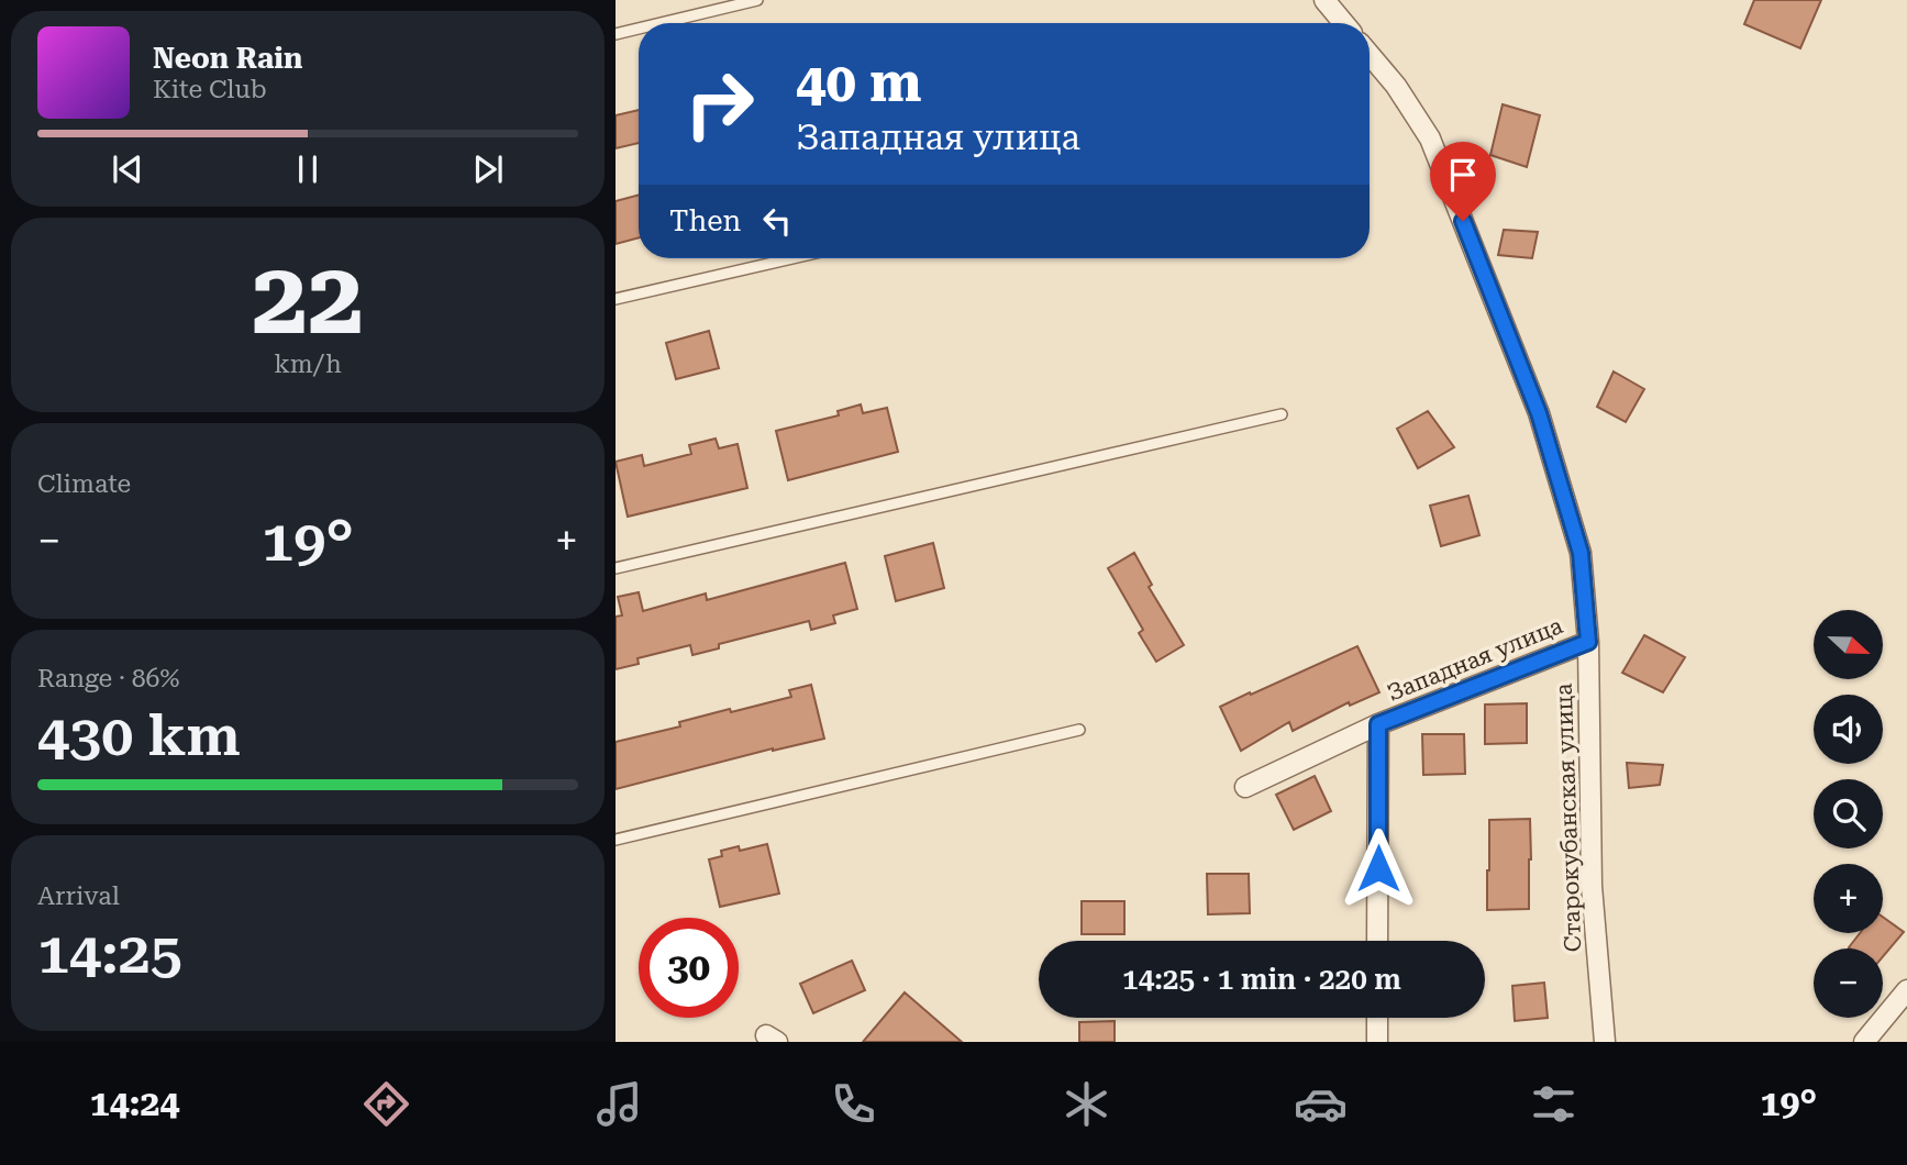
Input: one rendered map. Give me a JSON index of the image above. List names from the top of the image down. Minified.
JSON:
{"streets":{"street":["Западная улица","Старокубанская улица"]},"crossings":[["Западная улица","Старокубанская улица"]],"north":"right","page":{"turn":["40 m","Западная улица"],"song":["Neon Rain","Kite Club"],"then":"Then","tile":[["22","km/h"],"Climate",["Range · 86%","430 km"],["Arrival","14:25"]],"heat":["−","19°","+"],"map_buttons":["+","−"],"limit":"30","trip":"14:25 · 1 min · 220 m","tabs":["14:24","19°"]}}
